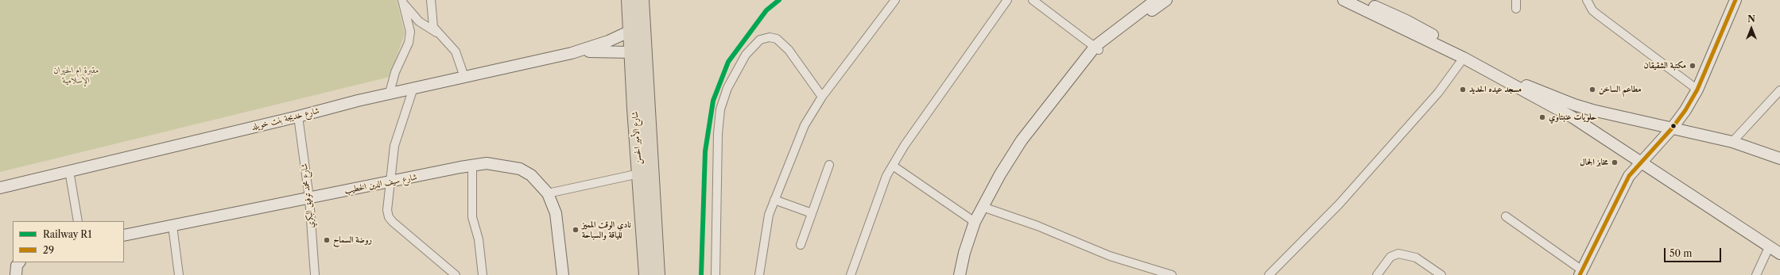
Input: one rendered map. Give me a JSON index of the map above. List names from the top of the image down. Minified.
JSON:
{"streets":{"highway":["شارع الأمير الحسن"],"street":["شارع خديجة بنت خويلد","شارع سيف الدين الخطيب","شارع محمد توفيق البكري"]},"crossings":[["شارع خديجة بنت خويلد","شارع الأمير الحسن"],["شارع خديجة بنت خويلد","شارع محمد توفيق البكري"],["شارع سيف الدين الخطيب","شارع محمد توفيق البكري"]],"parks":["مقبرة ام الحيران الإسلامية"],"places":["مكتبة الشقيقان","مسجد عيده الحديد","مطاعم الساخن","حلويات عنبتاوي","مخابز الجمال","نادي الوقت المميز للياقة والسباحة","روضة السماح"],"lines":["rail line R1","transit line 29"],"legend":["Railway R1","29"],"scale_bar":"50 m","north":"top"}
